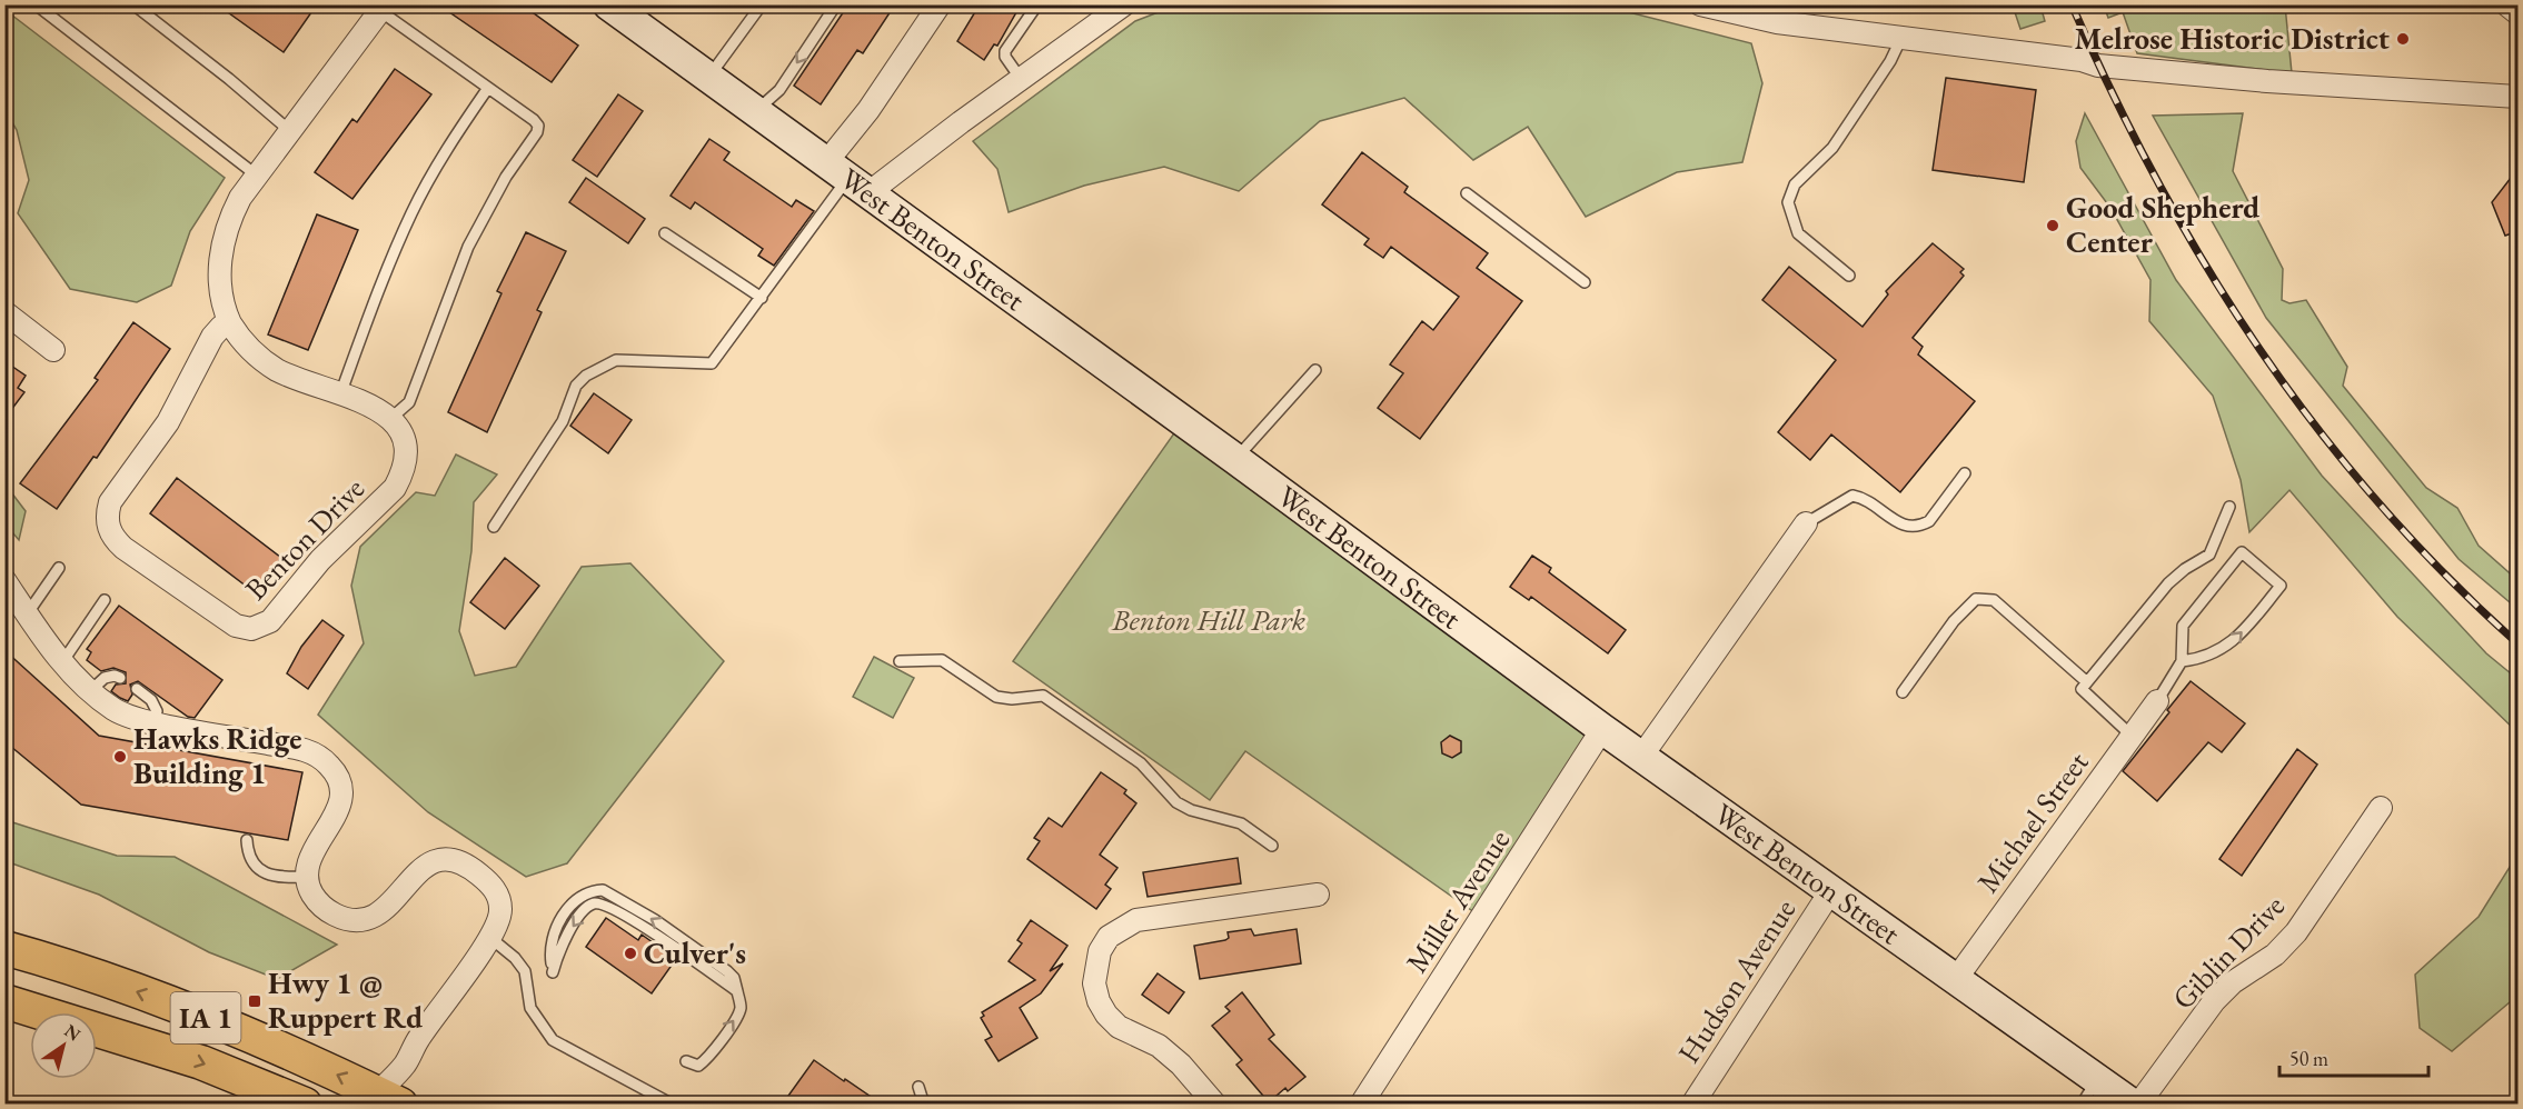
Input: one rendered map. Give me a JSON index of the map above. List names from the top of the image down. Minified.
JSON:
{"streets":{"main road":["IA 1"],"street":["West Benton Street","Benton Drive","Michael Street","Miller Avenue","Giblin Drive","Hudson Avenue"]},"crossings":[["West Benton Street","Michael Street"],["West Benton Street","Miller Avenue"],["West Benton Street","Hudson Avenue"]],"parks":["Benton Hill Park"],"places":{"other":["Melrose Historic District","Good Shepherd Center","Hawks Ridge Building 1","Culver's"],"transit":["Hwy 1 @ Ruppert Rd"]},"scale_bar":"50 m","north":"top right"}
